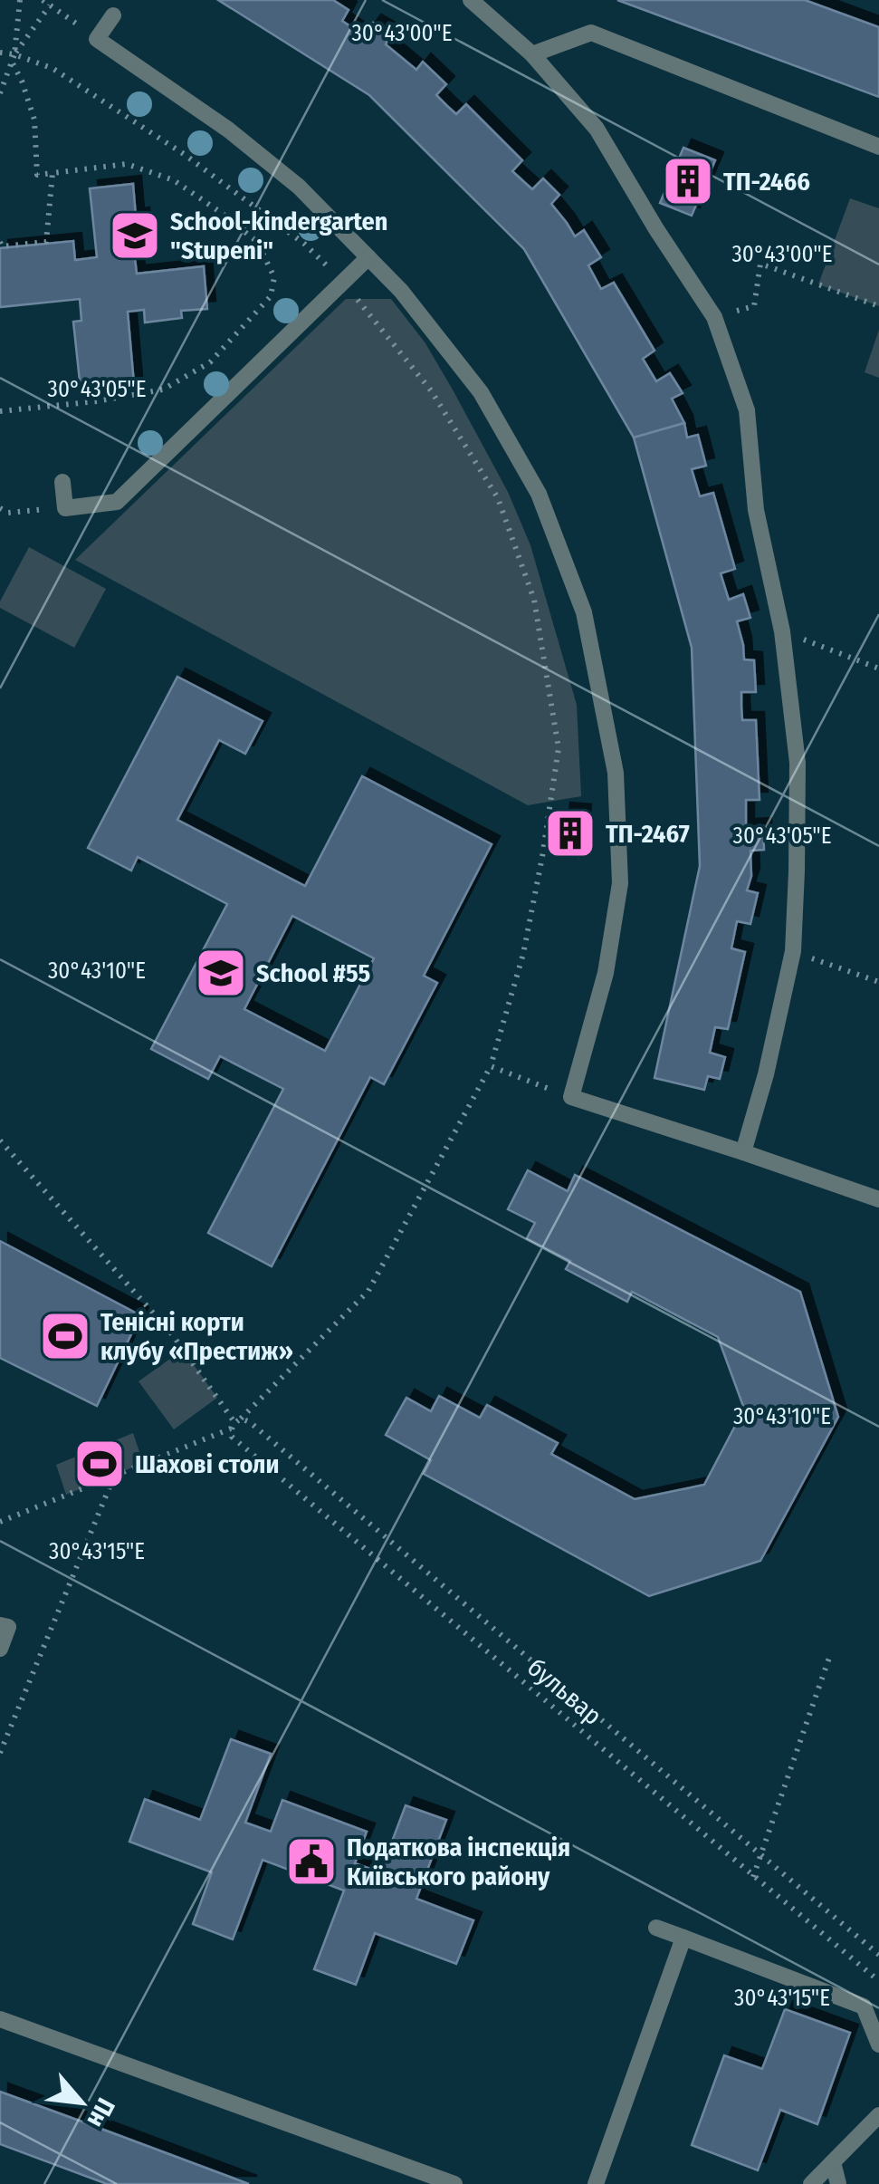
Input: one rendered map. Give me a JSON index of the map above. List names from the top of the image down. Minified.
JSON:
{"streets":{"path":["бульвар"]},"places":{"building":["ТП-2466","ТП-2467"],"school or university":["School-kindergarten \"Stupeni\"","School #55"],"sports":["Тенісні корти клубу «Престиж»","Шахові столи"],"public building":["Податкова інспекція Київського району"]},"north":"bottom right","coordinates":["30°43'00\"E","30°43'05\"E","30°43'10\"E","30°43'15\"E"]}
